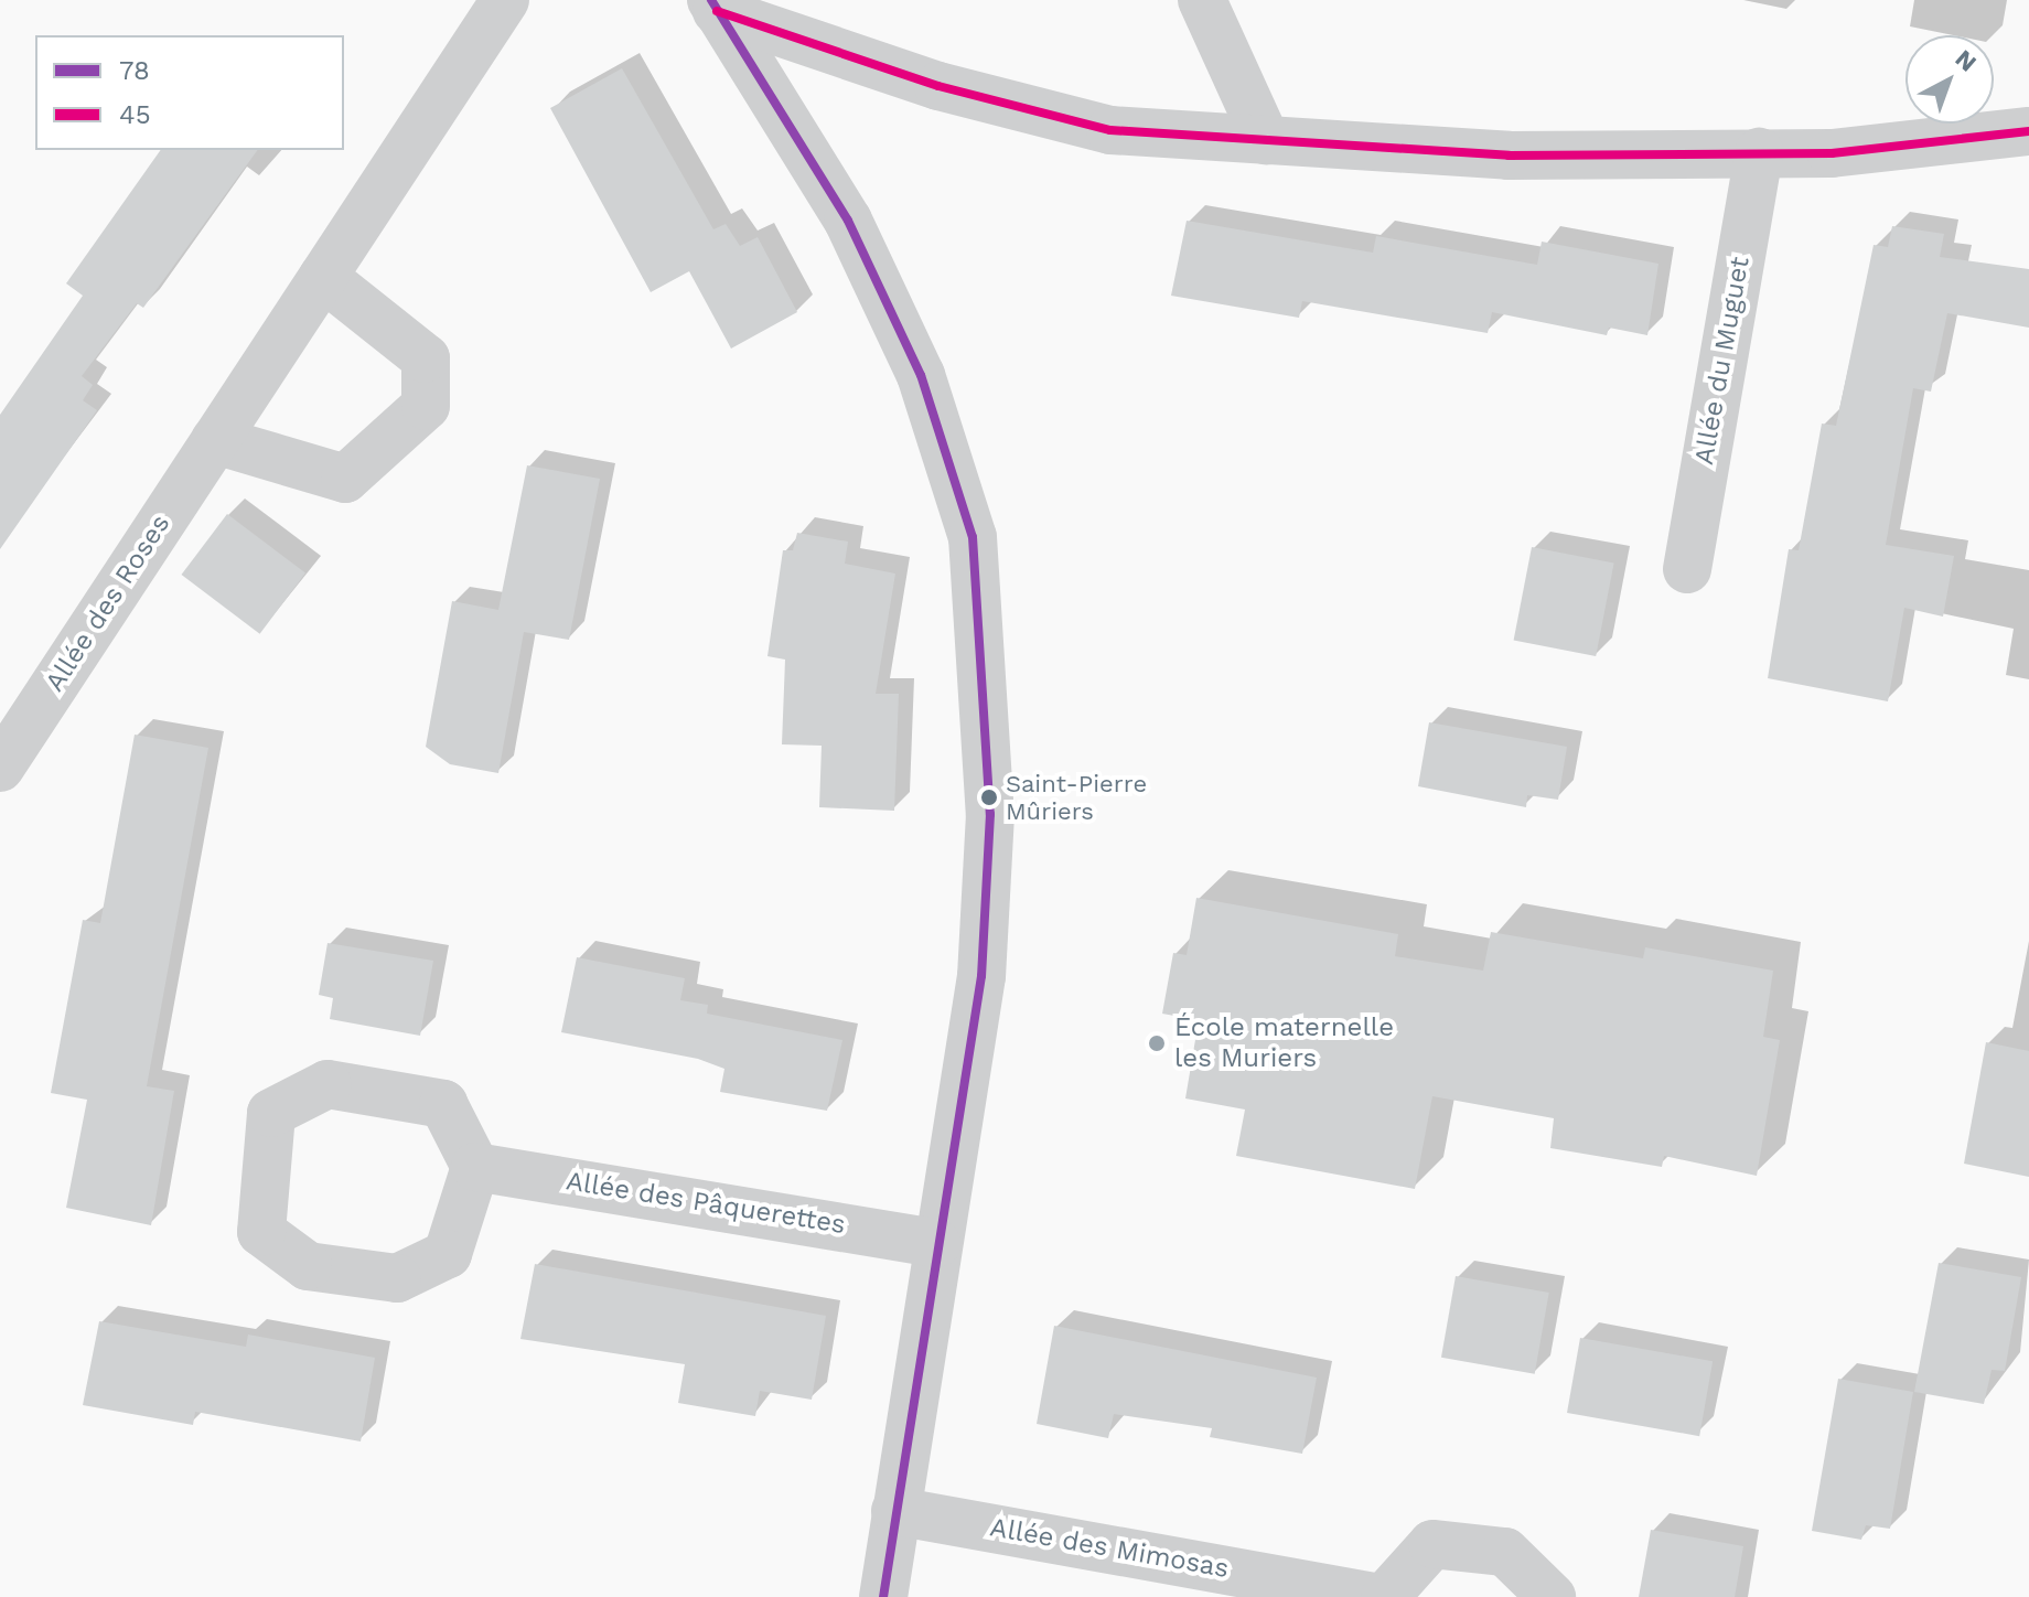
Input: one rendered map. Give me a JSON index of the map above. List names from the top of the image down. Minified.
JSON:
{"streets":{"street":["Allée du Muguet","Allée des Roses","Allée des Pâquerettes","Allée des Mimosas"]},"places":["Saint-Pierre Mûriers","École maternelle les Muriers"],"lines":["transit line 78","transit line 45"],"legend":["78","45"],"north":"top right"}
